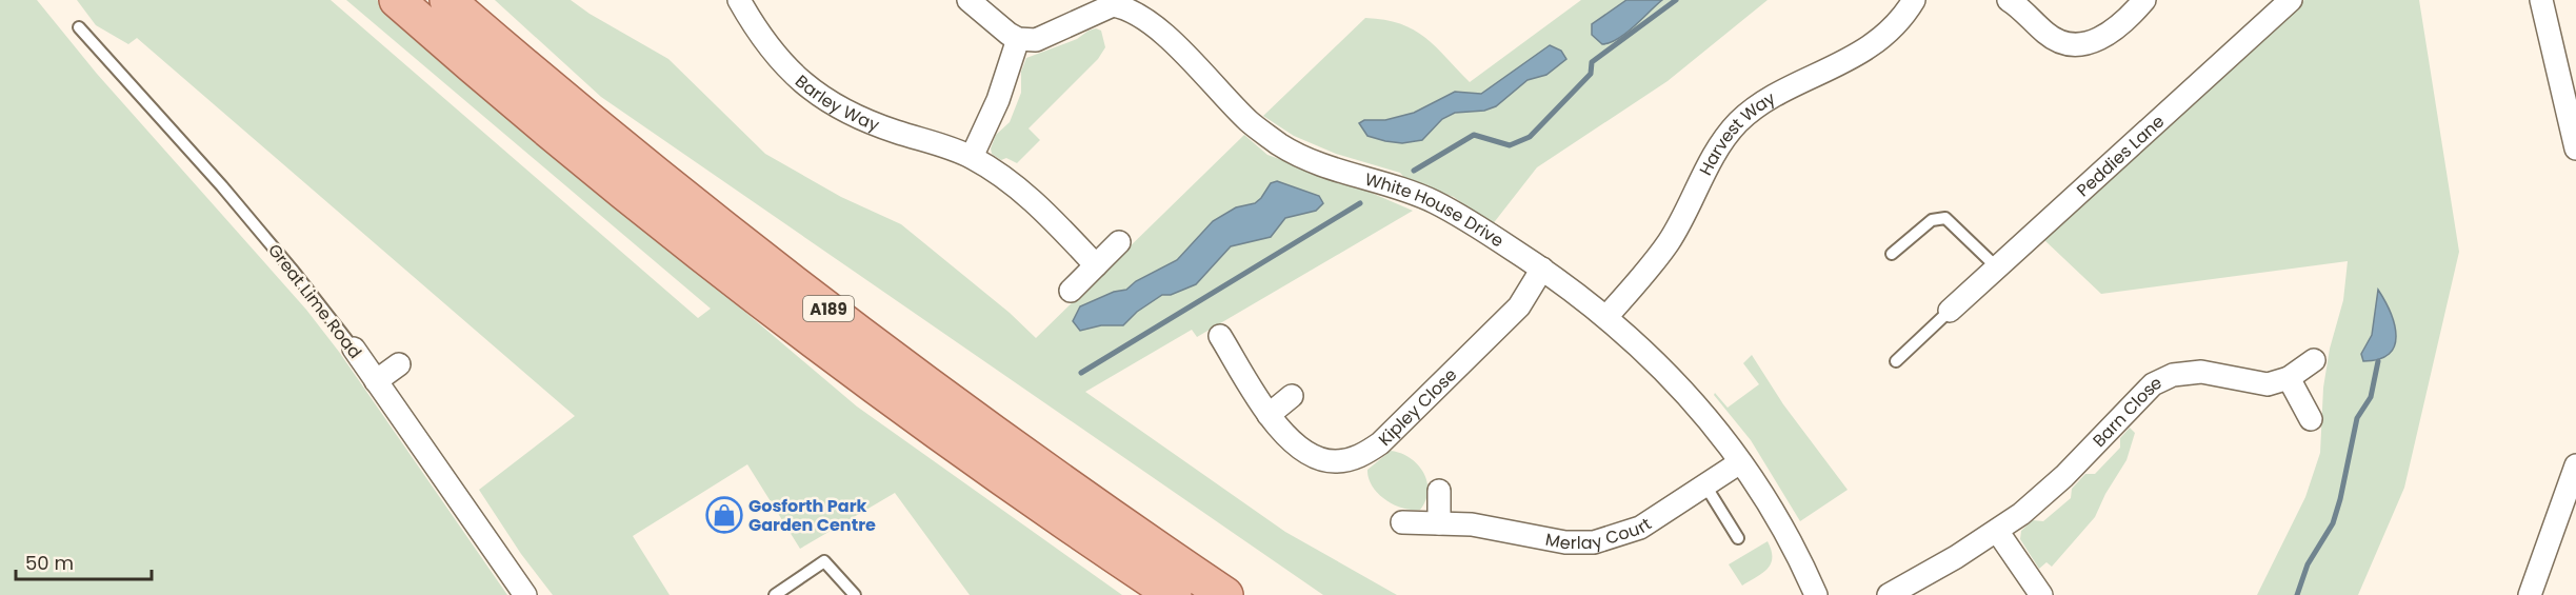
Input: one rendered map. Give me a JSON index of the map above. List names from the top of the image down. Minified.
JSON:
{"streets":{"main road":["A189"],"street":["Barley Way","Harvest Way","Peddies Lane","White House Drive","Great Lime Road","Kipley Close","Barn Close","Merlay Court"]},"crossings":[["Harvest Way","White House Drive"],["White House Drive","Kipley Close"],["White House Drive","Merlay Court"]],"places":{"shop":["Gosforth Park Garden Centre"]},"scale_bar":"50 m"}
